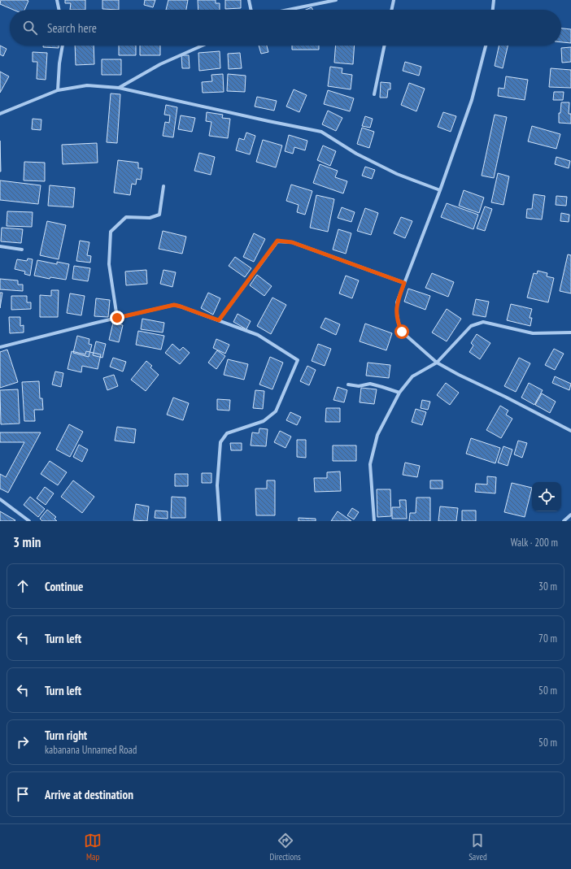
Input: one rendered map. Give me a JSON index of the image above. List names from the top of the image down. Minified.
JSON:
{"page":{"search":"Search here","heading":["3 min","Walk · 200 m"],"list":[["Continue","30 m"],["Turn left","70 m"],["Turn left","50 m"],["Turn right","kabanana Unnamed Road","50 m"],"Arrive at destination"],"nav":["Map","Directions","Saved"]}}
